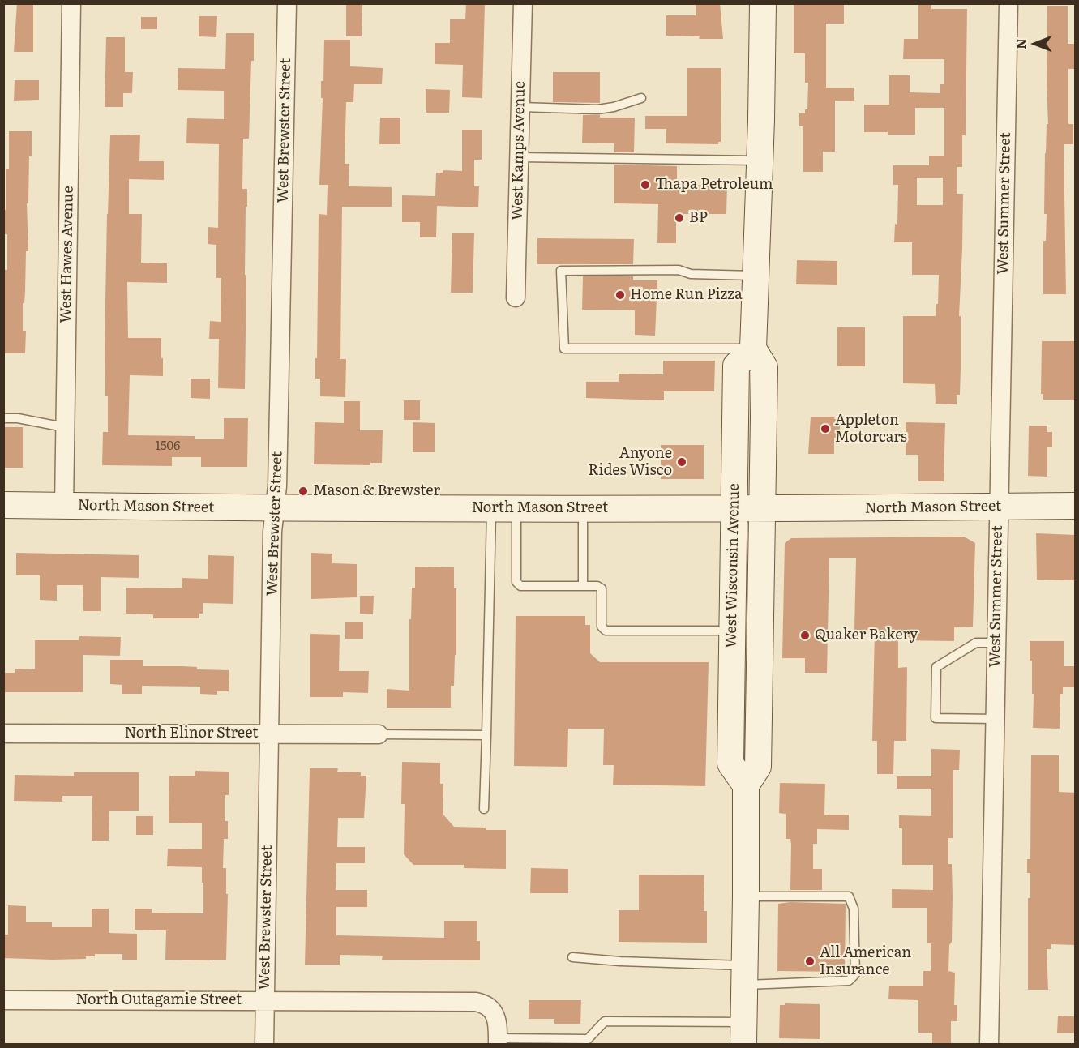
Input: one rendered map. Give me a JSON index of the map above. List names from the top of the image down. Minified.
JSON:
{"streets":{"main road":["North Mason Street","West Wisconsin Avenue"],"street":["West Brewster Street","West Kamps Avenue","West Summer Street","West Hawes Avenue","North Elinor Street","North Outagamie Street"]},"crossings":[["West Brewster Street","North Mason Street"],["West Brewster Street","North Elinor Street"],["West Brewster Street","North Outagamie Street"],["West Summer Street","North Mason Street"],["West Hawes Avenue","North Mason Street"],["North Mason Street","West Wisconsin Avenue"]],"places":["Thapa Petroleum","BP","Home Run Pizza","Appleton Motorcars","Anyone Rides Wisco","Mason & Brewster","Quaker Bakery","All American Insurance"],"house_numbers":["1506"],"north":"left"}
